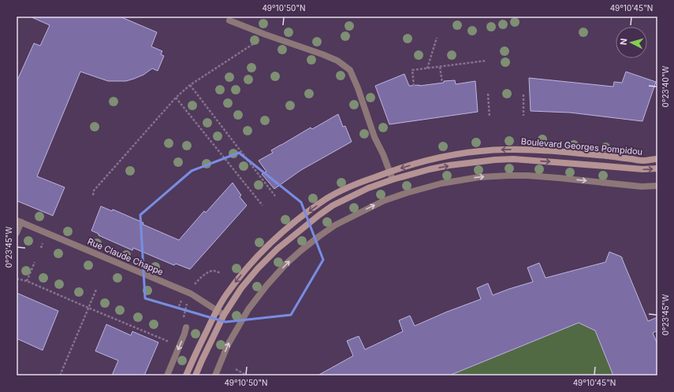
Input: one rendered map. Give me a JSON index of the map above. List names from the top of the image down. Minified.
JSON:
{"streets":{"street":["Boulevard Georges Pompidou","Rue Claude Chappe"]},"crossings":[["Boulevard Georges Pompidou","Rue Claude Chappe"]],"north":"left","coordinates":["49°10'50\"N","49°10'45\"N","0°23'40\"W","0°23'45\"W"]}
